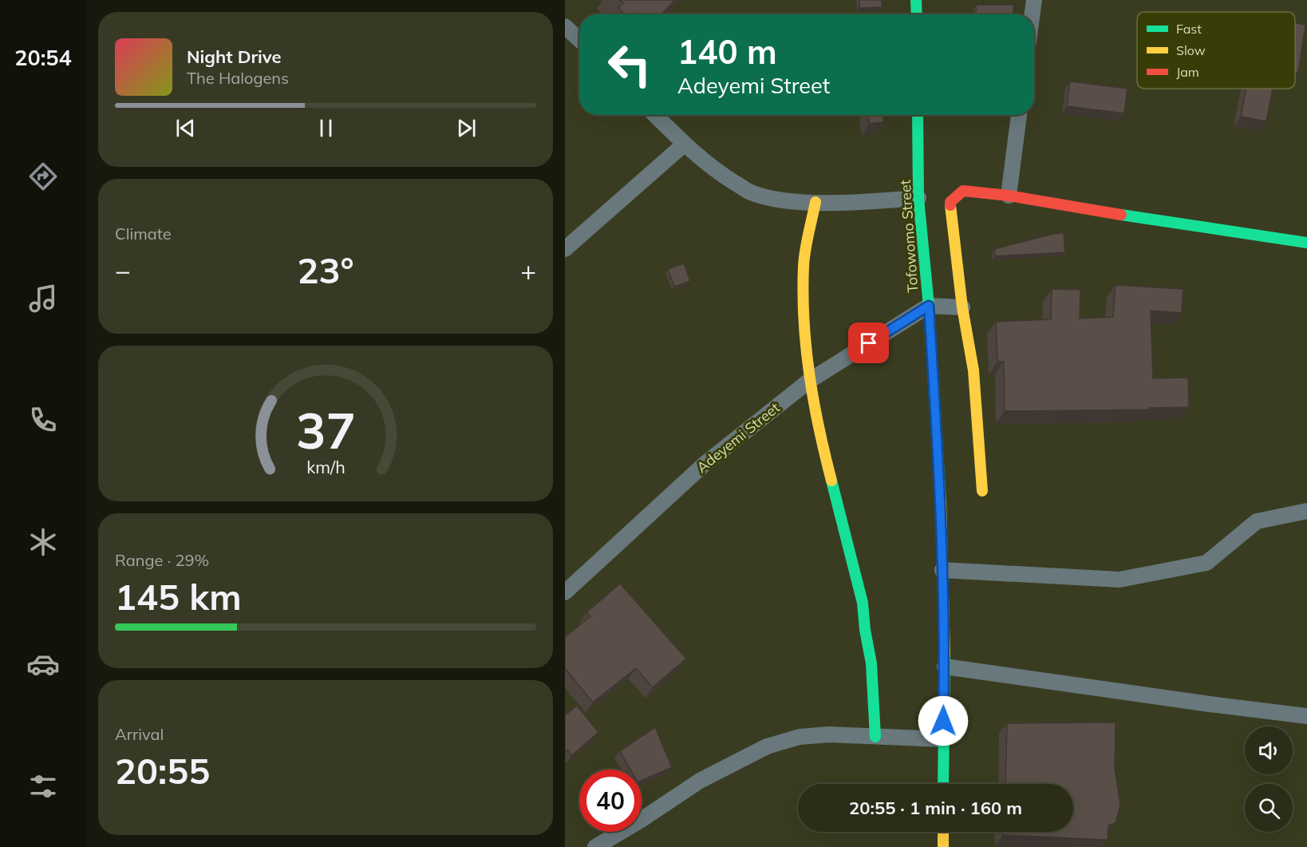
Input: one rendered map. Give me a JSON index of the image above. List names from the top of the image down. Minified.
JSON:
{"streets":{"street":["Tofowomo Street","Adeyemi Street"]},"crossings":[["Tofowomo Street","Adeyemi Street"]],"legend":["Fast","Slow","Jam"],"page":{"tabs":"20:54","turn":["140 m","Adeyemi Street"],"song":["Night Drive","The Halogens"],"tile":["Climate",["Range · 29%","145 km"],["Arrival","20:55"]],"heat":["−","23°","+"],"limit":"40","trip":"20:55 · 1 min · 160 m","gauge":["37","km/h"]}}
